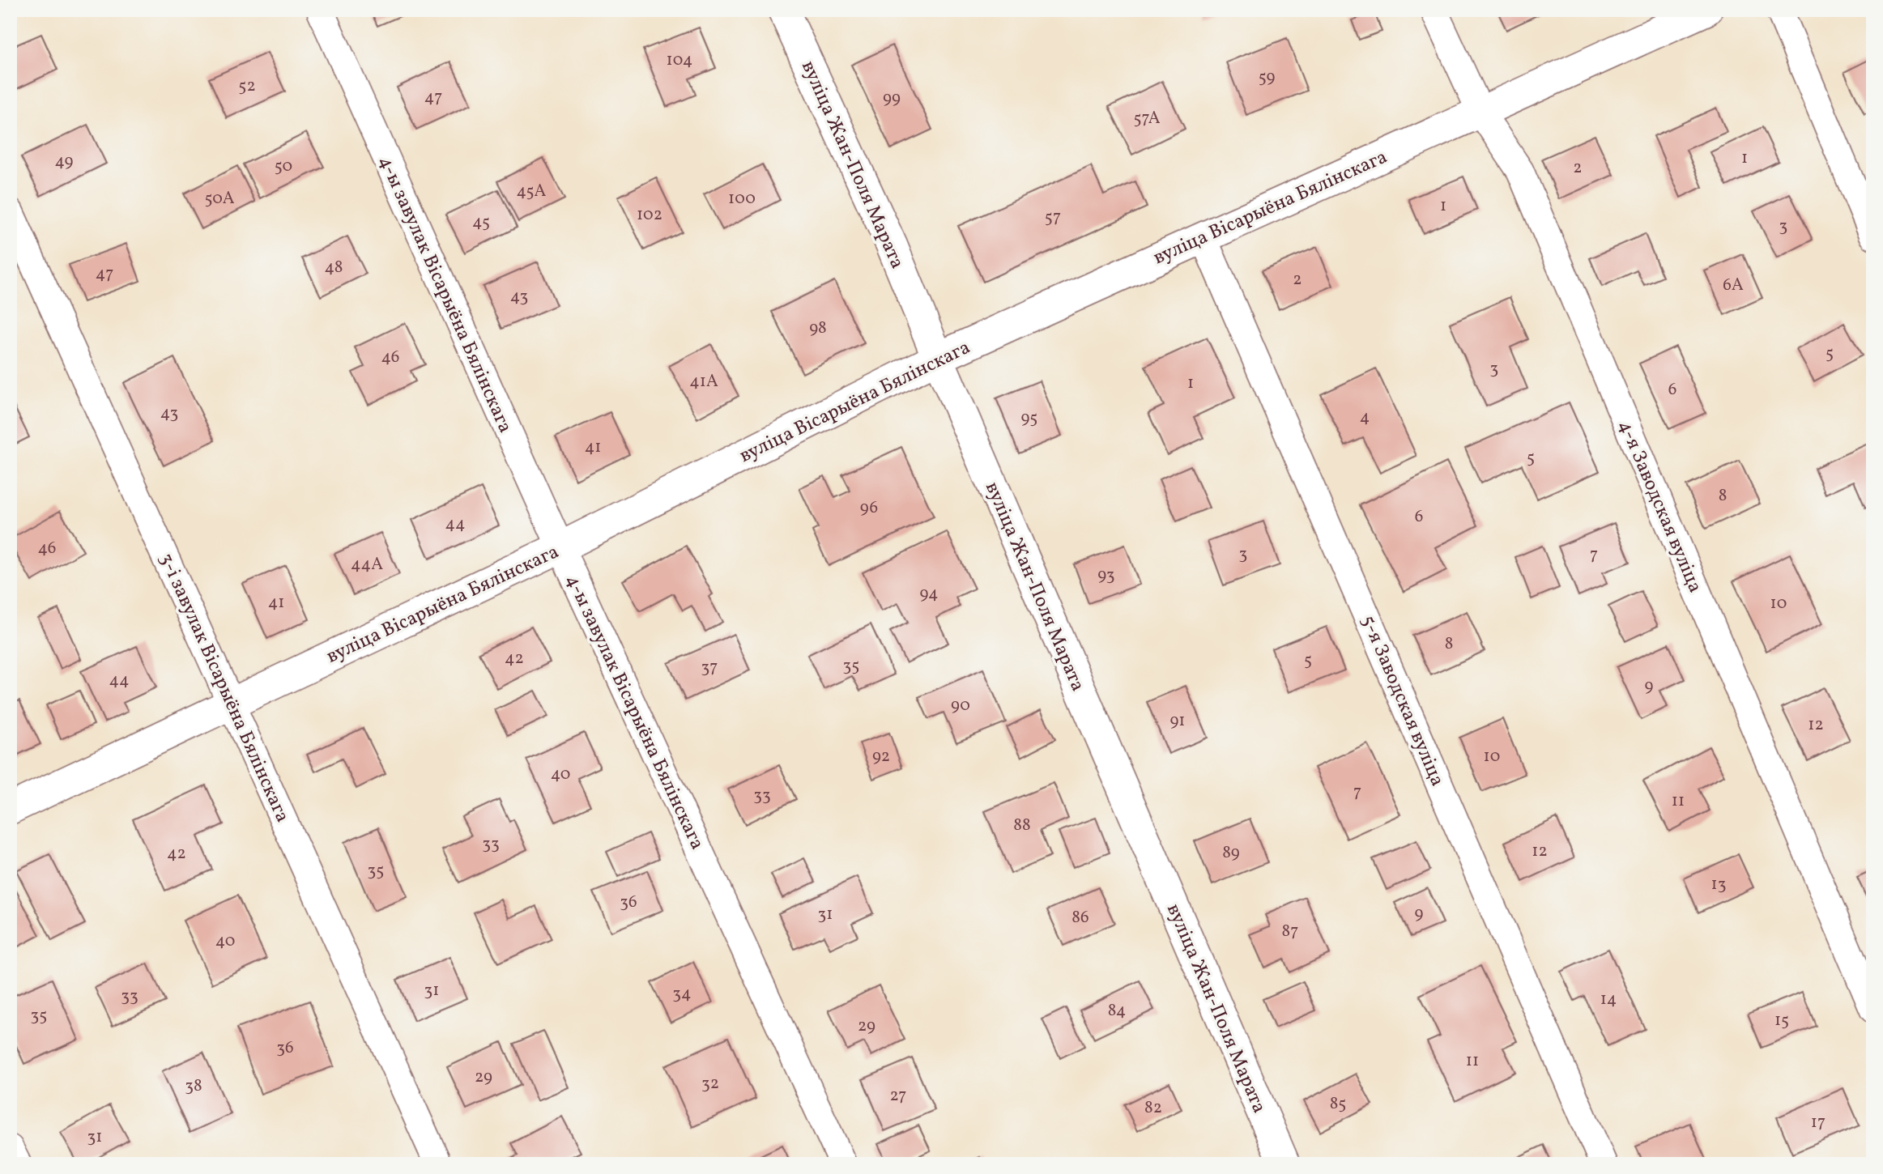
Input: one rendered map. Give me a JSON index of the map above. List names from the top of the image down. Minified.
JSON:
{"streets":{"street":["вуліца Жан-Поля Марата","вуліца Вісарыёна Бялінскага","4-ы завулак Вісарыёна Бялінскага","4-я Заводская вуліца","3-і завулак Вісарыёна Бялінскага","5-я Заводская вуліца"]},"crossings":[["вуліца Жан-Поля Марата","вуліца Вісарыёна Бялінскага"],["вуліца Вісарыёна Бялінскага","4-ы завулак Вісарыёна Бялінскага"],["вуліца Вісарыёна Бялінскага","4-я Заводская вуліца"],["вуліца Вісарыёна Бялінскага","3-і завулак Вісарыёна Бялінскага"],["вуліца Вісарыёна Бялінскага","5-я Заводская вуліца"]],"house_numbers":["104","59","52","47","99","57А","1","49","50","2","45А","50А","100","1","102","57","45","3","48","47","2","6А","43","98","5","46","3","41А","1","6","43","4","95","41","5","8","96","6","44","46","3","7","44А","93","94","41","10","8","42","5","35","37","44","9","90","91","12","92","10","40","7","33","11","88","33","12","89","42","35","13","36","9","31","86","87","40","31","34","33","14","84","35","15","29","36","11","29","32","38","27","85","82","17","31"]}
